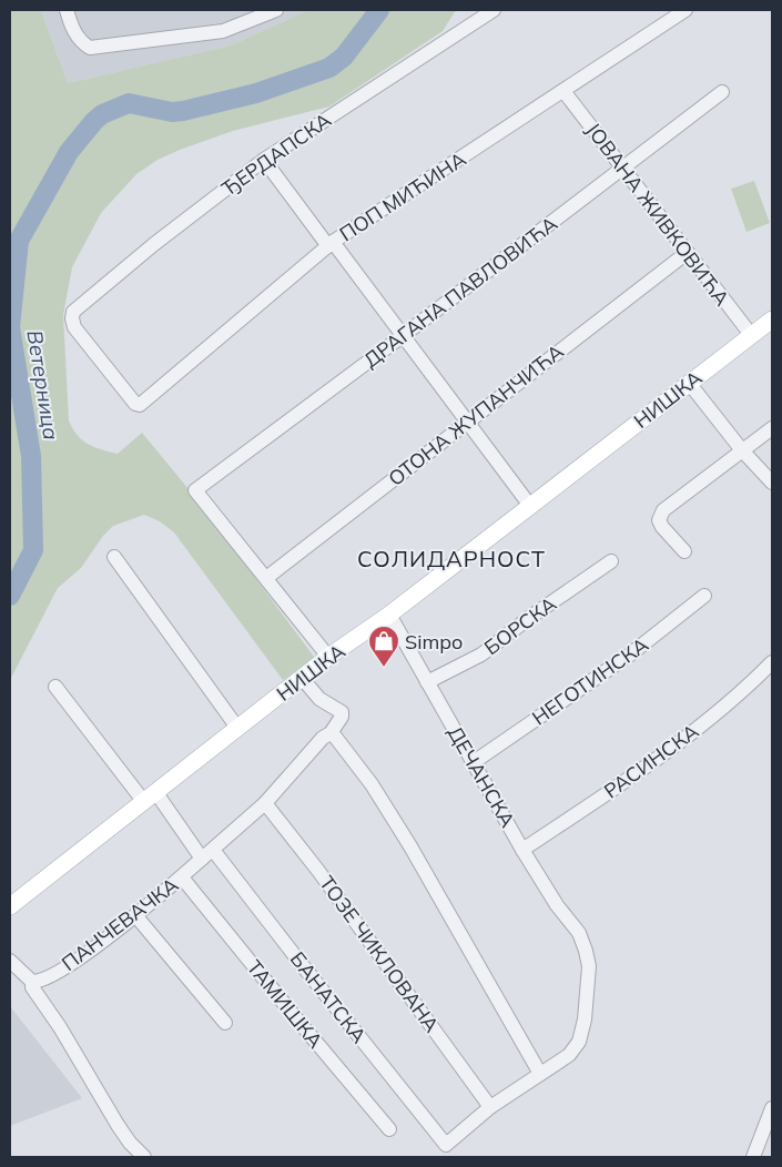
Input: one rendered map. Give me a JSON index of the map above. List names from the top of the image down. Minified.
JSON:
{"streets":{"main road":["НИШКА"],"street":["ЂЕРДАПСКА","ПОП МИЋИНА","ЈОВАНА ЖИВКОВИЋА","ДРАГАНА ПАВЛОВИЋА","ОТОНА ЖУПАНЧИЋА","БОРСКА","НЕГОТИНСКА","РАСИНСКА","ДЕЧАНСКА","ПАНЧЕВАЧКА","ТОЗЕ ЧИКЛОВАНА","БАНАТСКА","ТАМИШКА"]},"crossings":[["ЂЕРДАПСКА","ПОП МИЋИНА"],["ПОП МИЋИНА","ЈОВАНА ЖИВКОВИЋА"],["ЈОВАНА ЖИВКОВИЋА","ДРАГАНА ПАВЛОВИЋА"],["ЈОВАНА ЖИВКОВИЋА","НИШКА"],["ЈОВАНА ЖИВКОВИЋА","ОТОНА ЖУПАНЧИЋА"],["ДРАГАНА ПАВЛОВИЋА","ОТОНА ЖУПАНЧИЋА"],["НИШКА","ДЕЧАНСКА"],["НИШКА","БАНАТСКА"],["БОРСКА","ДЕЧАНСКА"],["НЕГОТИНСКА","ДЕЧАНСКА"],["РАСИНСКА","ДЕЧАНСКА"],["ПАНЧЕВАЧКА","ТОЗЕ ЧИКЛОВАНА"],["ПАНЧЕВАЧКА","БАНАТСКА"],["ПАНЧЕВАЧКА","ТАМИШКА"],["ТОЗЕ ЧИКЛОВАНА","БАНАТСКА"]],"districts":["СОЛИДАРНОСТ"],"water":["Ветерница"],"places":{"shop":["Simpo"]}}
